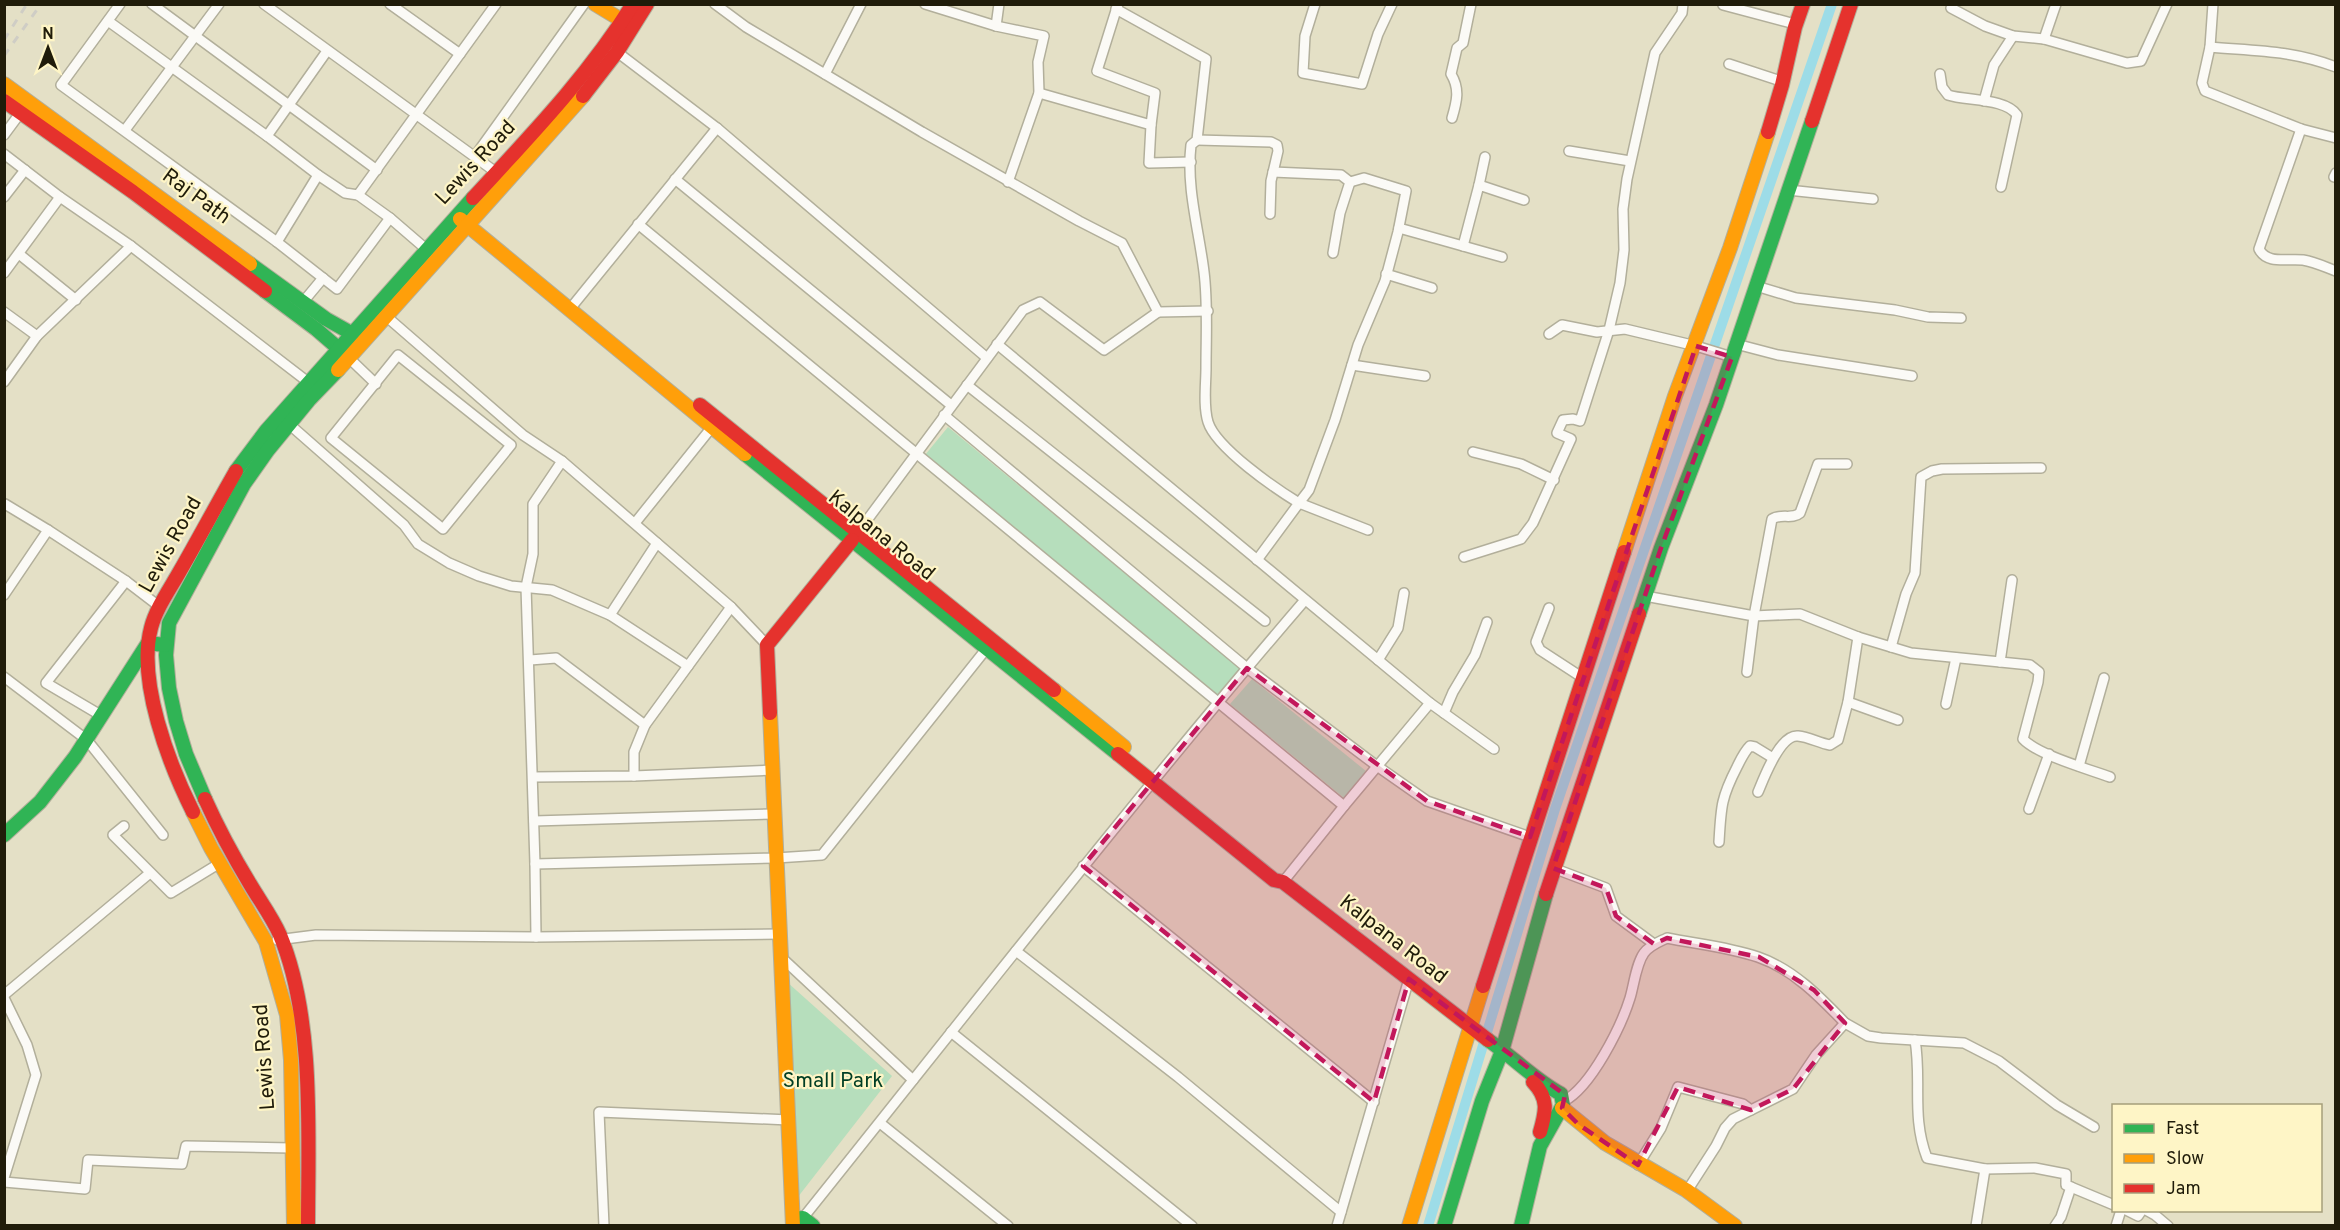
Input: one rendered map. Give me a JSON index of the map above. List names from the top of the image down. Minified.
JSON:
{"streets":{"street":["Lewis Road","Raj Path","Kalpana Road"]},"crossings":[["Lewis Road","Raj Path"],["Lewis Road","Kalpana Road"]],"parks":["Small Park"],"legend":["Fast","Slow","Jam"],"north":"top"}
